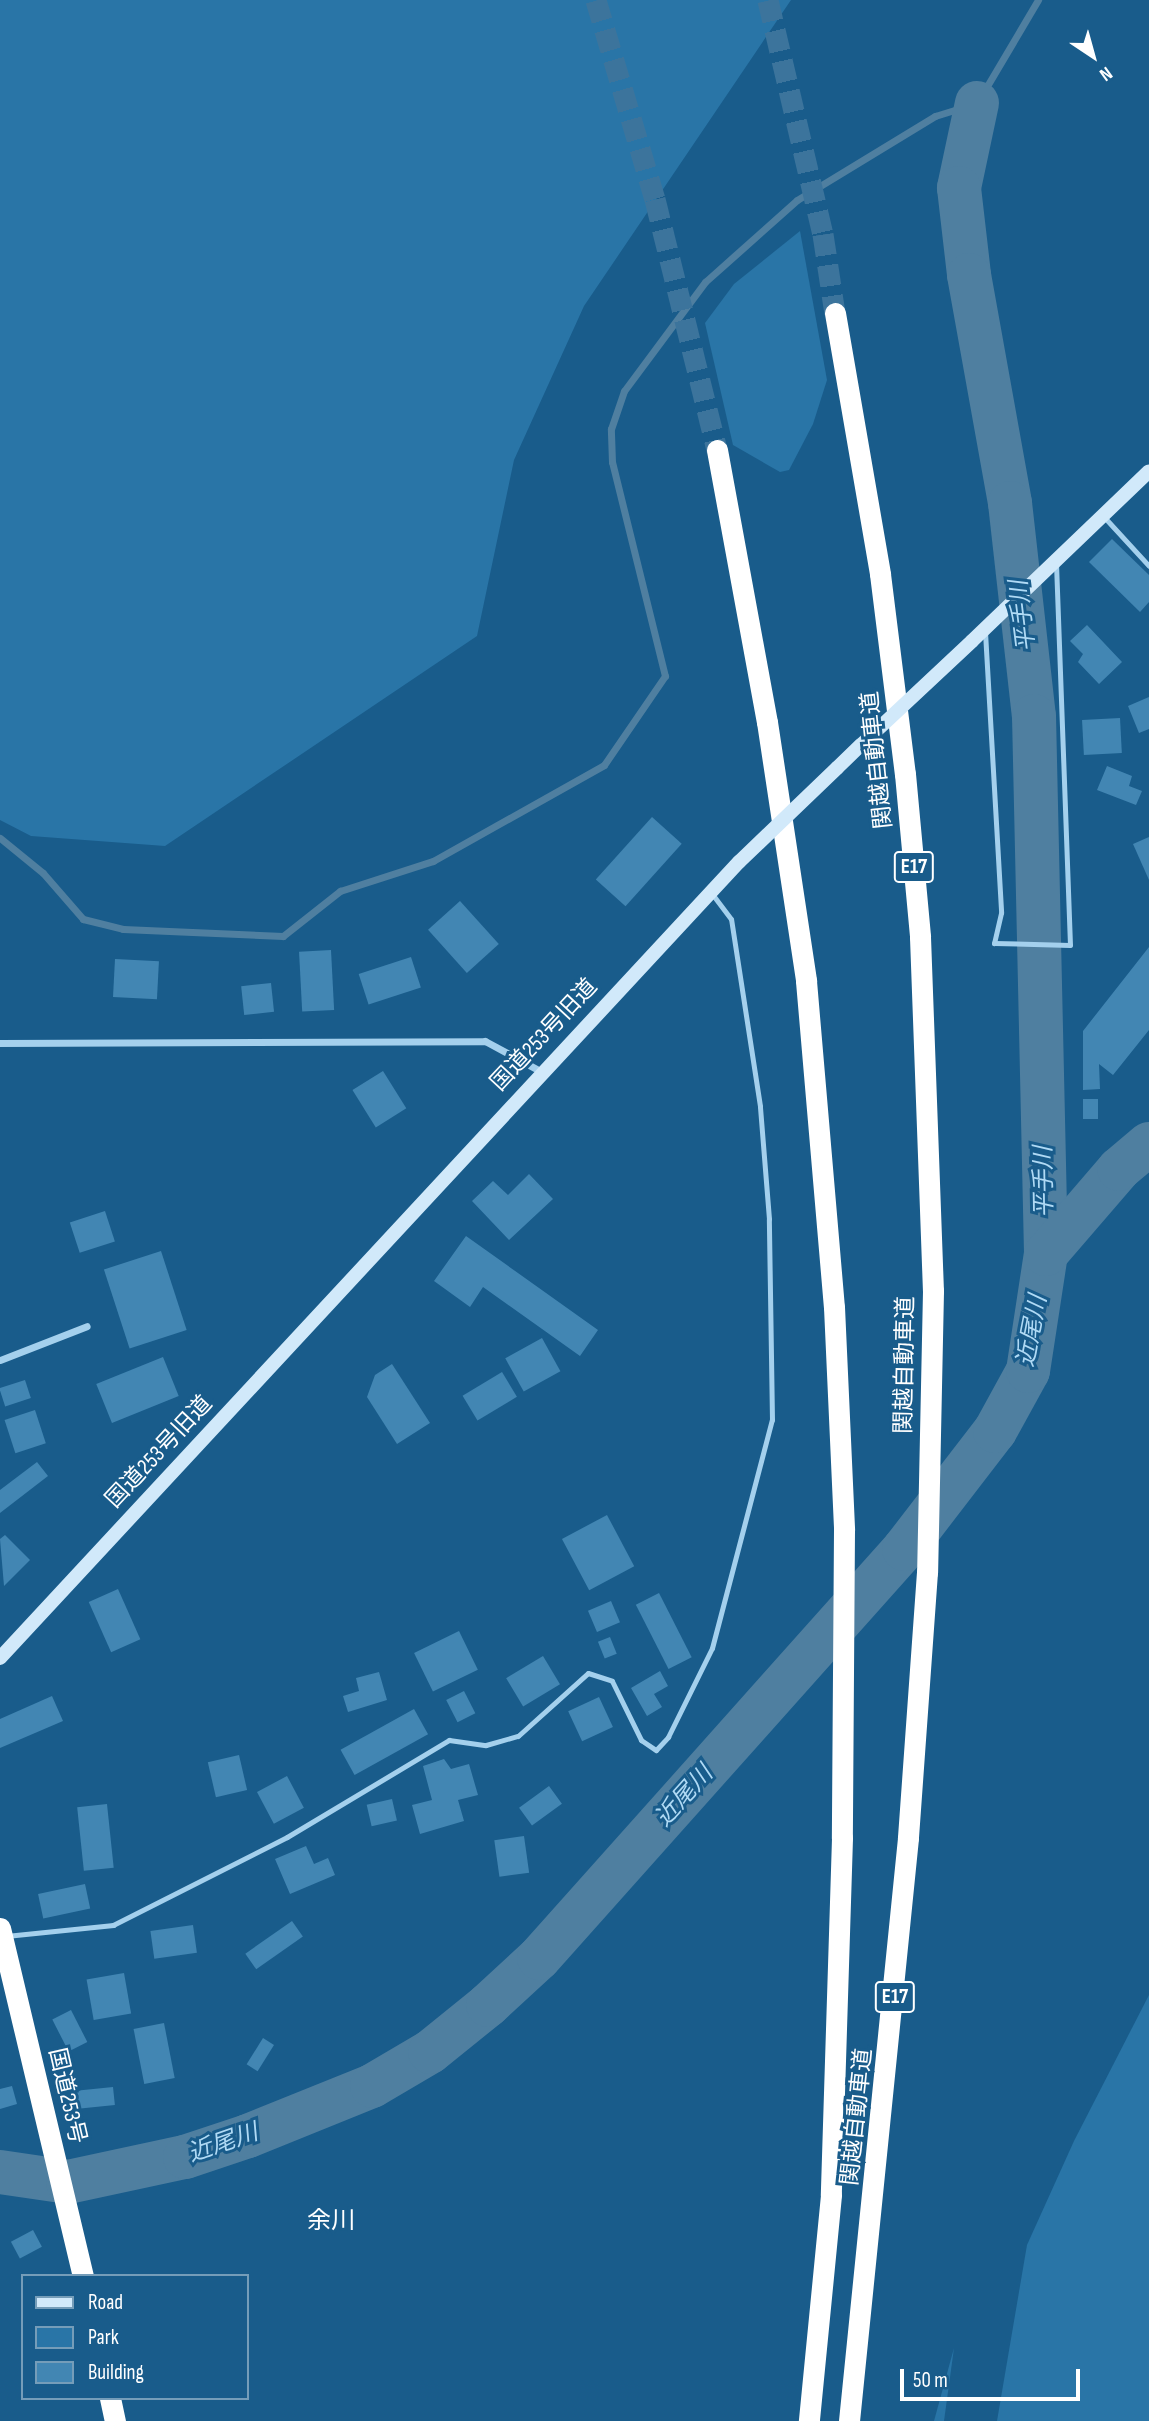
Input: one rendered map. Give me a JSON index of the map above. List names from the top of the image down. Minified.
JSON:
{"streets":{"highway":["関越自動車道","E17","国道253号"],"street":["国道253号旧道"]},"districts":["余川"],"water":["平手川","近尾川"],"legend":["Road","Park","Building"],"scale_bar":"50 m","north":"bottom right"}
